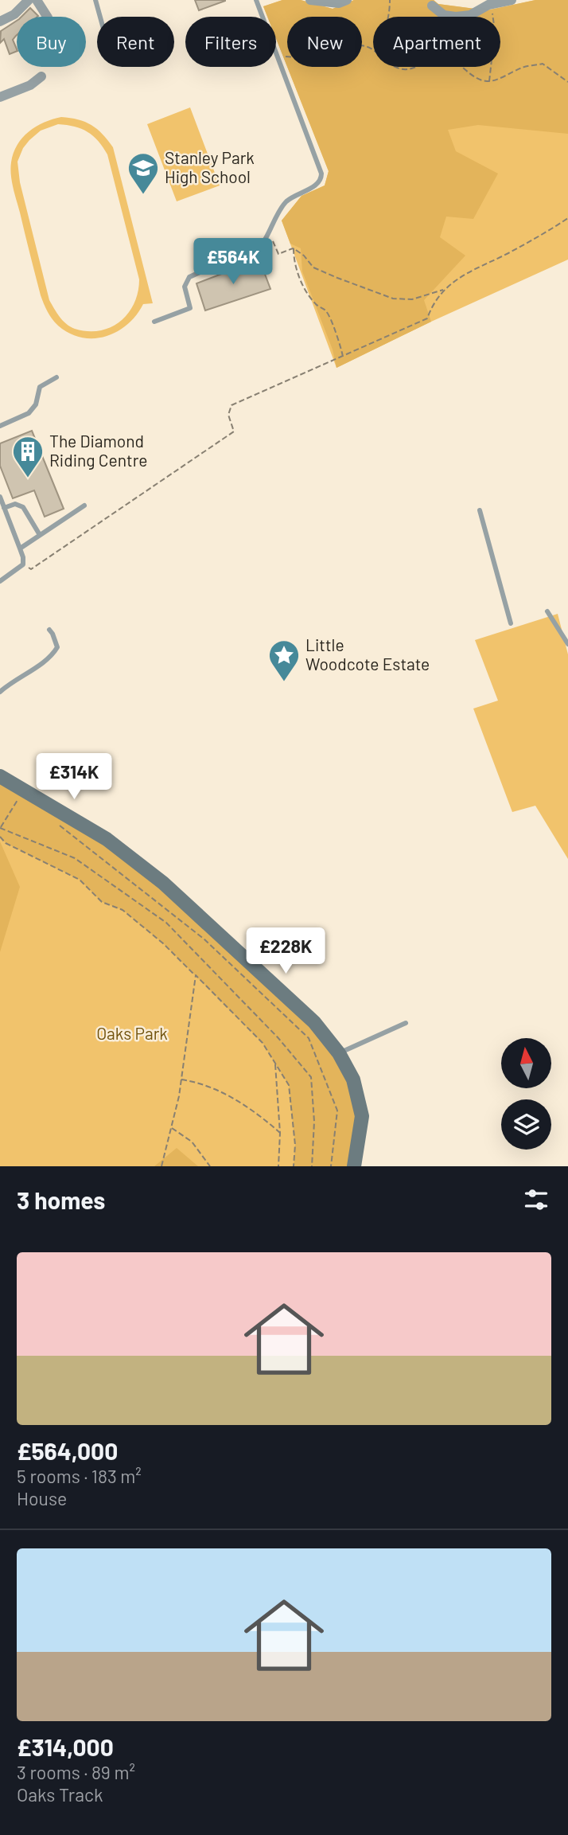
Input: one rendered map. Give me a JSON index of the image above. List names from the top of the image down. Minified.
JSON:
{"parks":["Oaks Park"],"places":{"school or university":["Stanley Park High School"],"building":["The Diamond Riding Centre"],"place":["Little Woodcote Estate"]},"north":"top","page":{"chip":["Buy","Rent","Filters","New","Apartment"],"price":["£564K","£314K","£228K"],"heading":"3 homes","list":[{"name":"£564,000","note":"5 rooms · 183 m² · House"},{"name":"£314,000","note":"3 rooms · 89 m² · Oaks Track"}]}}
